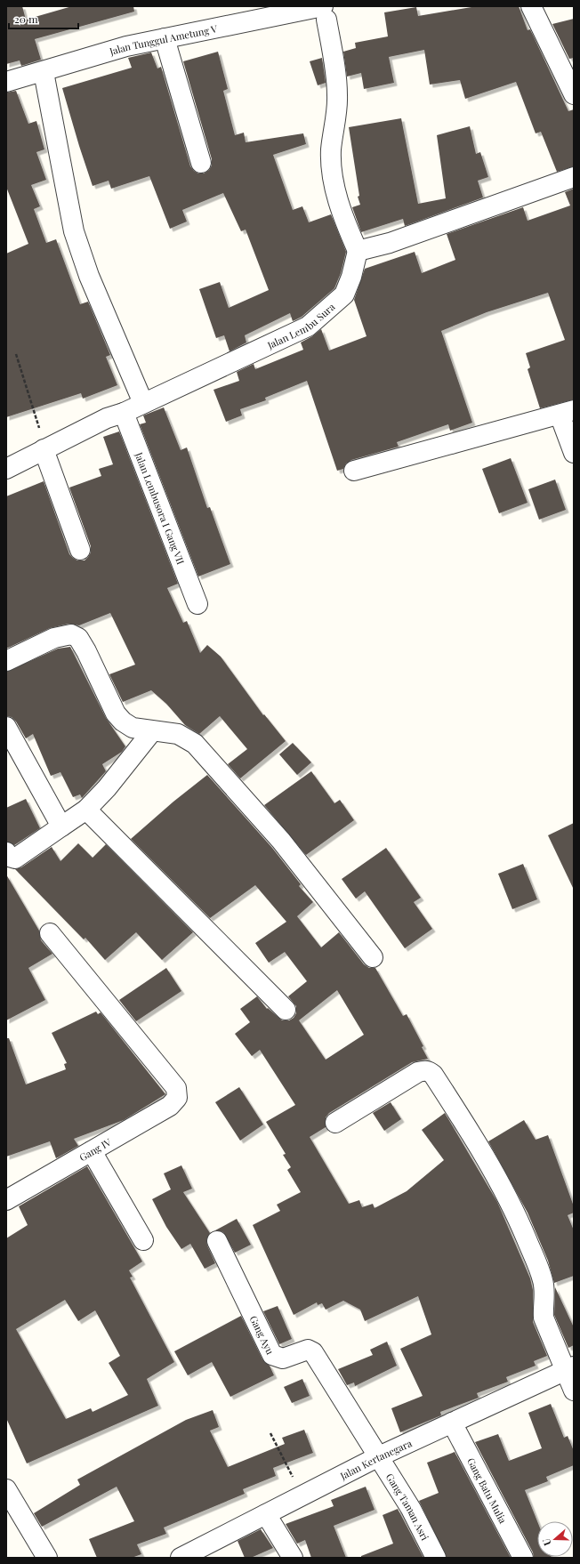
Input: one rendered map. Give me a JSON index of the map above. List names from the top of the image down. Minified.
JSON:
{"streets":{"street":["Jalan Tunggul Ametung V","Jalan Lembu Sura","Jalan Lembusora I Gang VII","Gang IV","Gang Ayu","Jalan Kertanegara","Gang Batu Mulia","Gang Taman Asri"]},"crossings":[["Jalan Lembu Sura","Jalan Lembusora I Gang VII"],["Gang Ayu","Jalan Kertanegara"],["Gang Ayu","Gang Taman Asri"],["Jalan Kertanegara","Gang Batu Mulia"],["Jalan Kertanegara","Gang Taman Asri"]],"scale_bar":"20 m","north":"left"}
